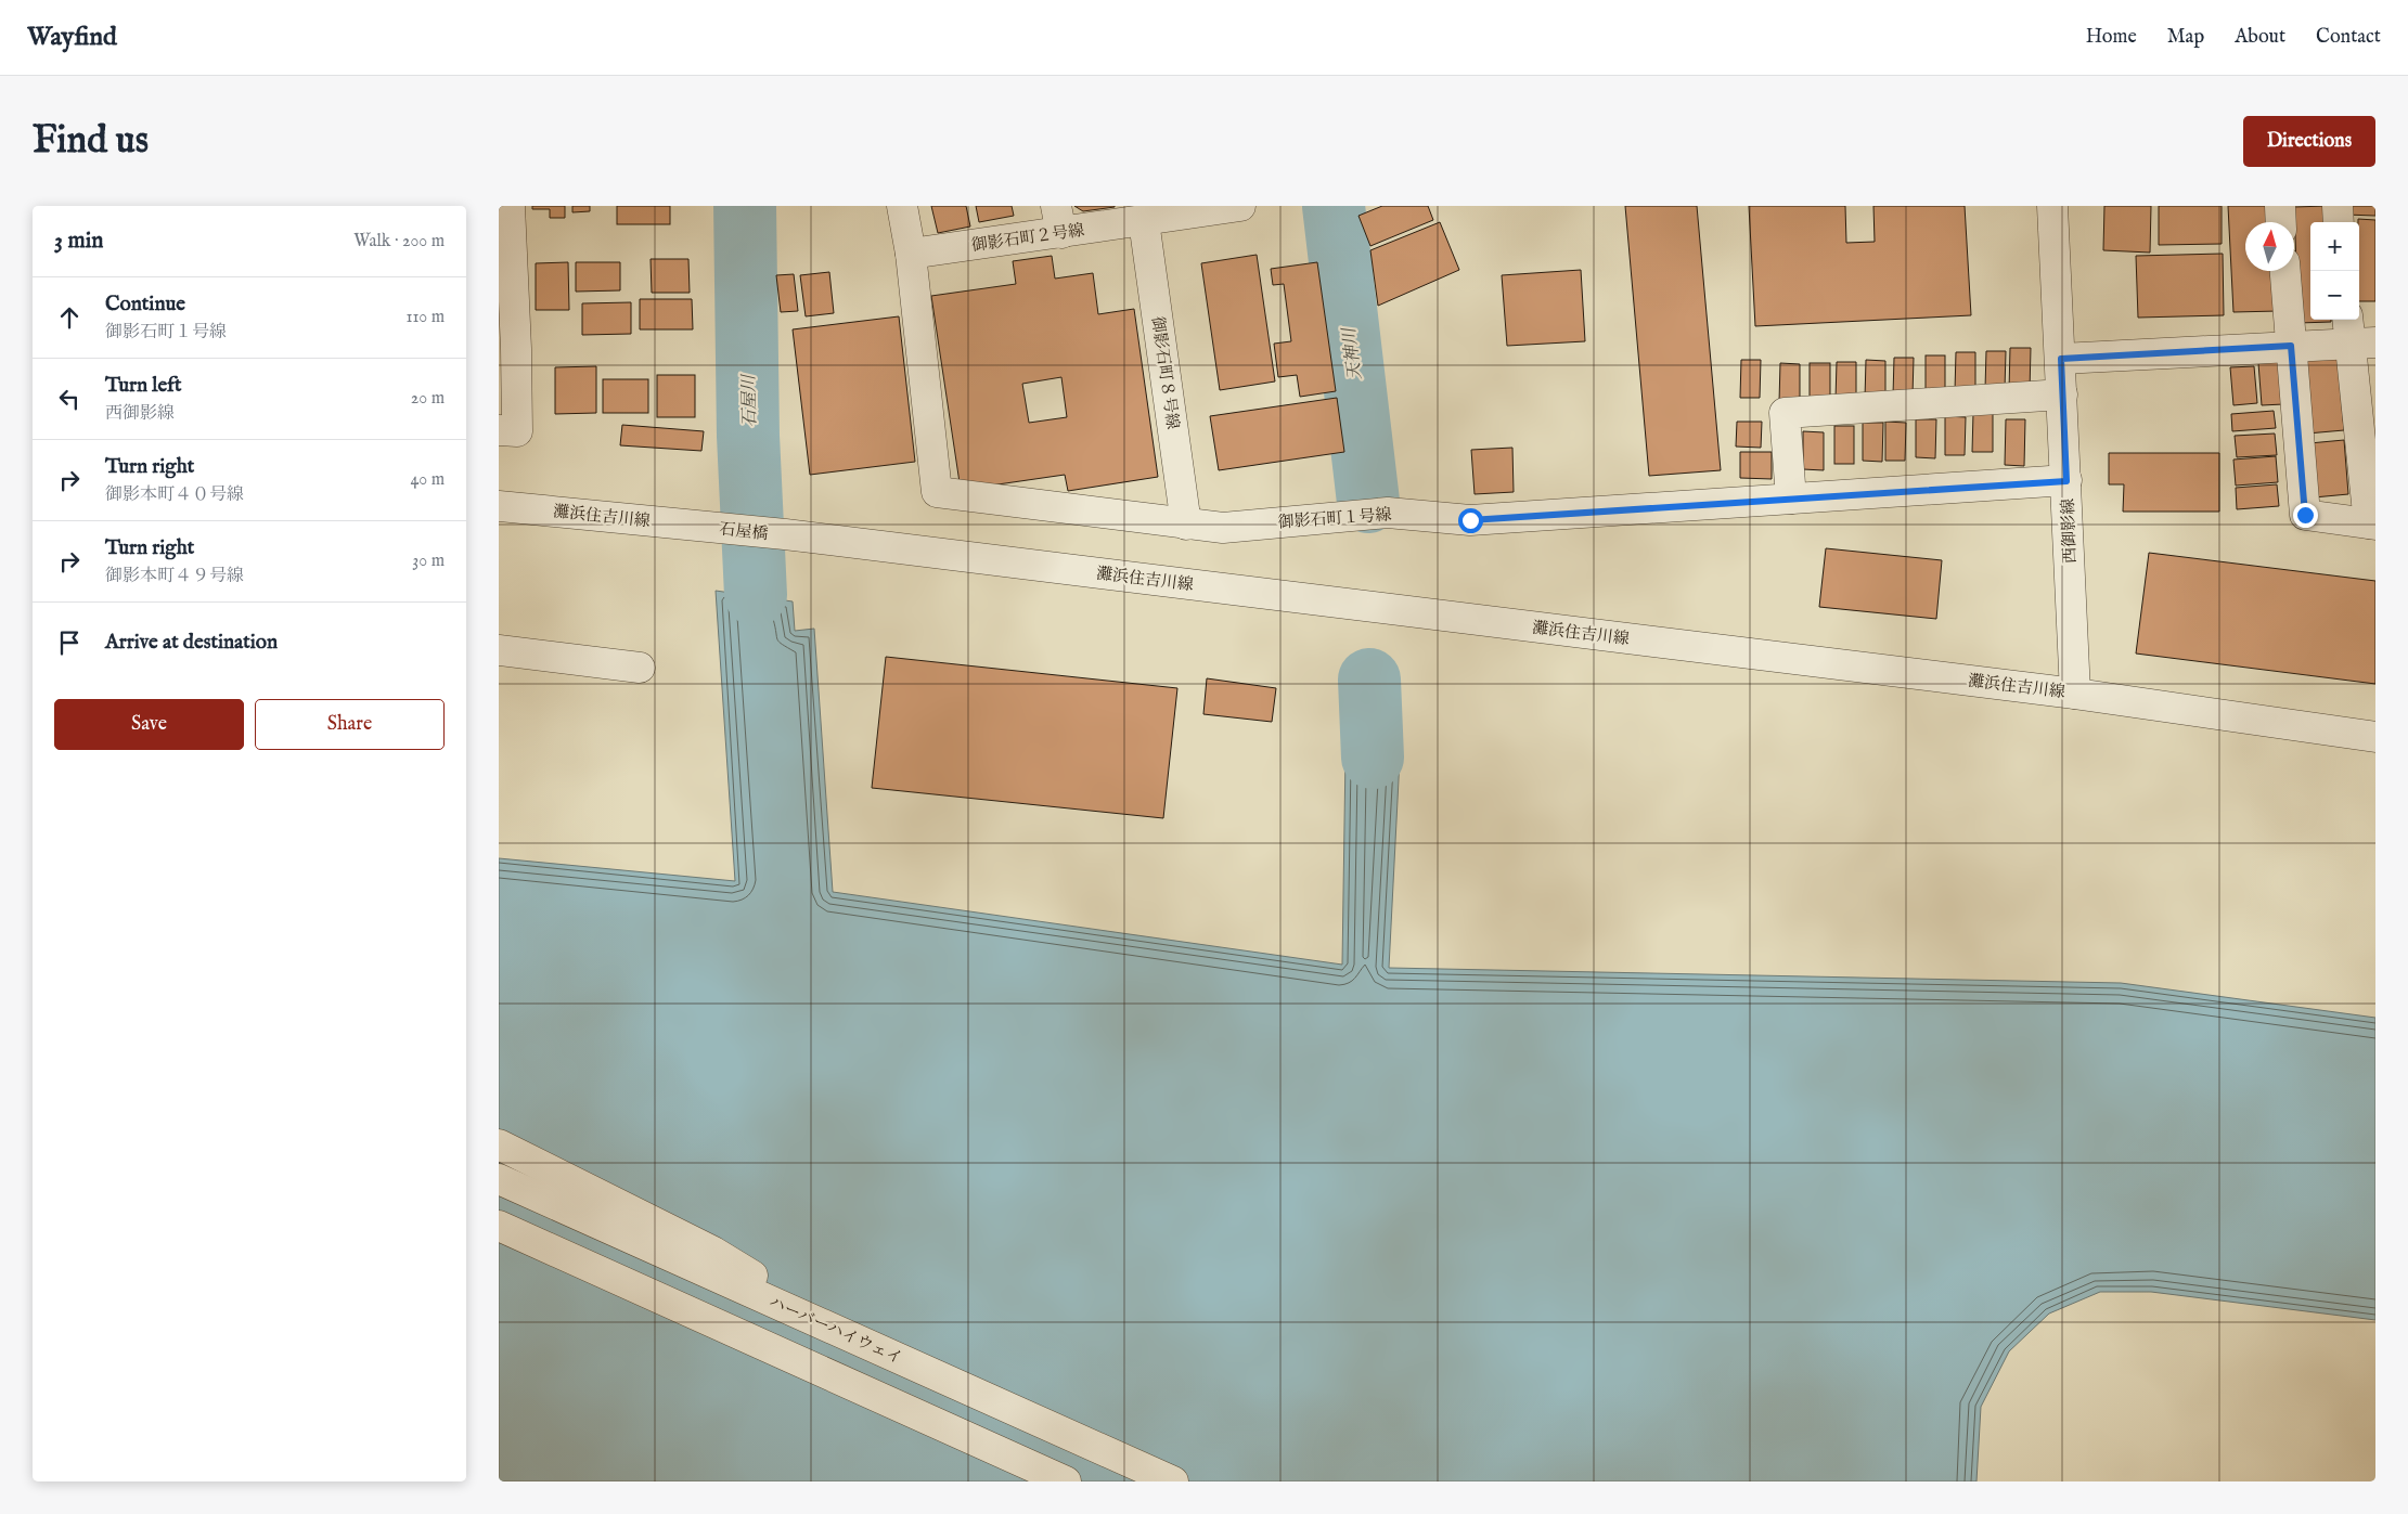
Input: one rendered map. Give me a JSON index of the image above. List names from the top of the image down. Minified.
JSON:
{"streets":{"street":["御影石町２号線","御影石町８号線","灘浜住吉川線","御影石町１号線","石屋橋","西御影線","ハーバーハイウェイ"]},"crossings":[["御影石町２号線","御影石町８号線"],["御影石町２号線","御影石町１号線"],["御影石町８号線","御影石町１号線"],["灘浜住吉川線","石屋橋"],["灘浜住吉川線","西御影線"],["御影石町１号線","西御影線"]],"water":["天神川","石屋川"],"north":"top","page":{"header":"Wayfind","nav":["Home","Map","About","Contact"],"buttons":["Directions",["Save","Share"]],"title":"Find us","heading":["3 min","Walk · 200 m"],"map_buttons":["+","−"],"list":[["Continue","御影石町１号線","110 m"],["Turn left","西御影線","20 m"],["Turn right","御影本町４０号線","40 m"],["Turn right","御影本町４９号線","30 m"],"Arrive at destination"]}}
